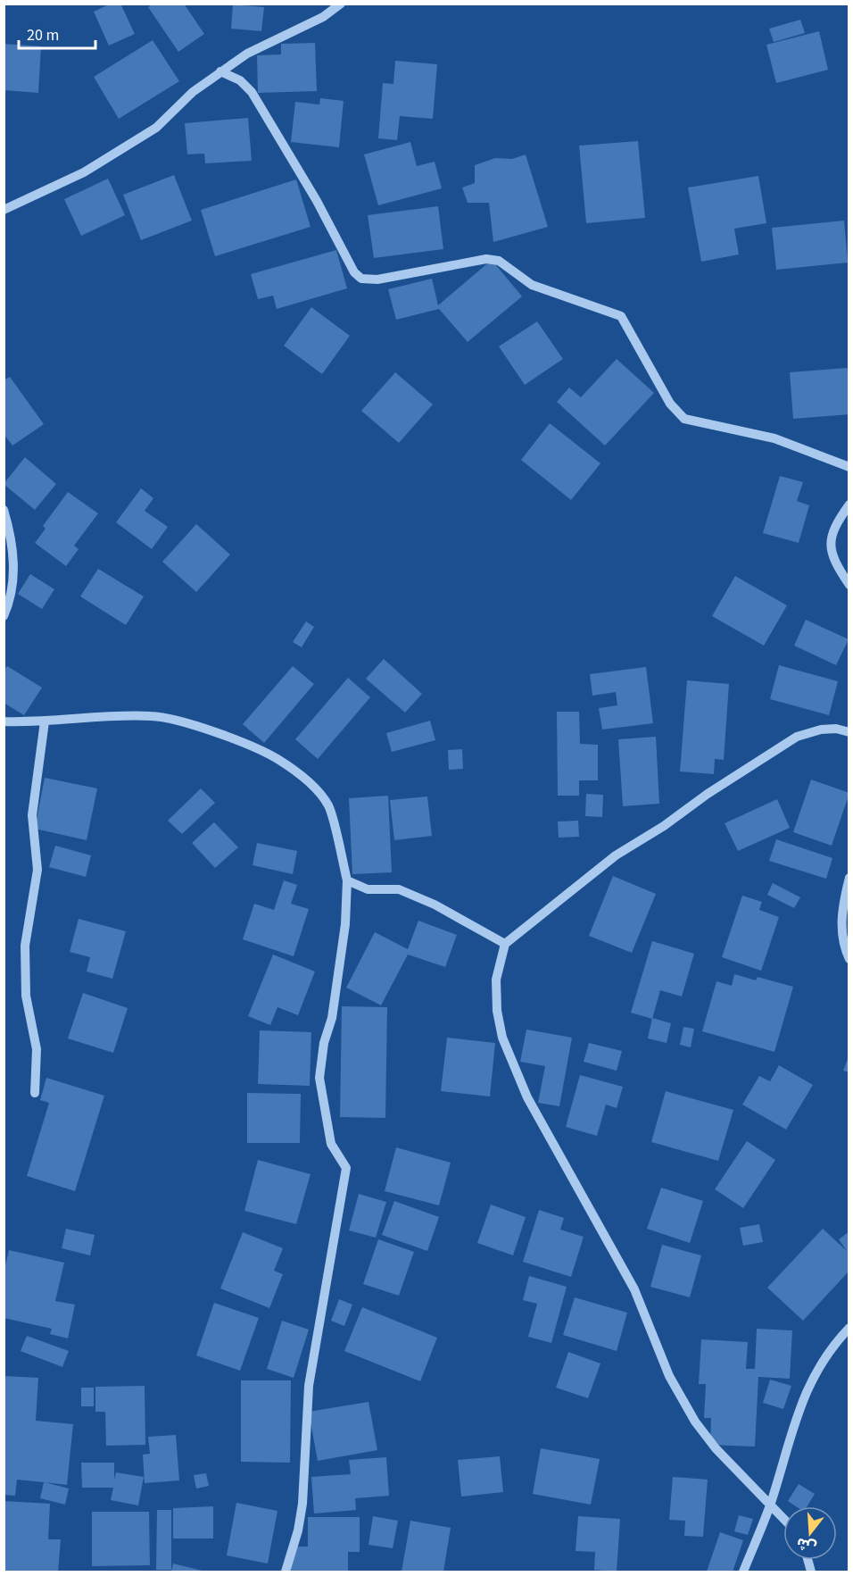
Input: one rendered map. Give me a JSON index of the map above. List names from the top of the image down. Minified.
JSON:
{"scale_bar":"20 m","north":"bottom"}
